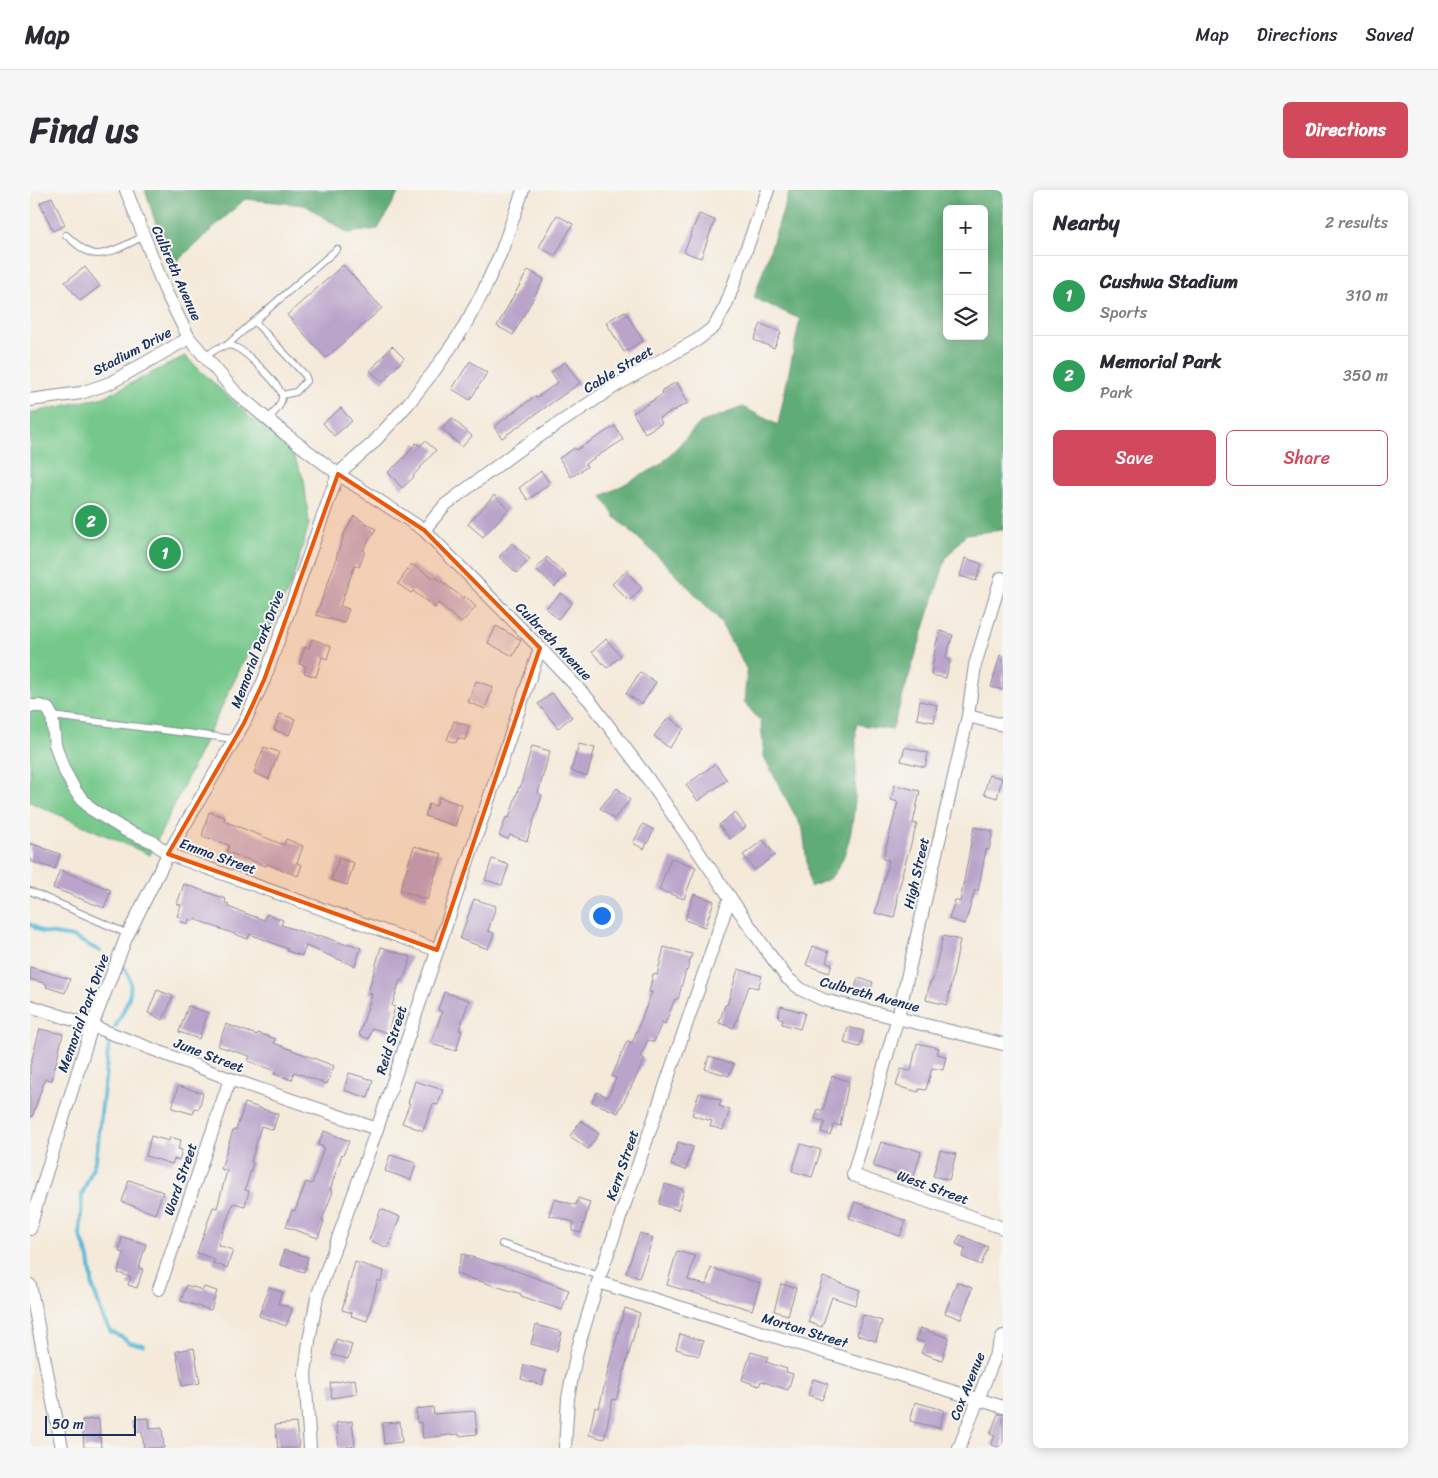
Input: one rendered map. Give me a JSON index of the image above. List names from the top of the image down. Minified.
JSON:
{"streets":{"street":["Culbreth Avenue","Stadium Drive","Cable Street","Memorial Park Drive","Emma Street","High Street","Reid Street","June Street","Kern Street","Ward Street","West Street","Morton Street","Cox Avenue"]},"crossings":[["Culbreth Avenue","Stadium Drive"],["Culbreth Avenue","Cable Street"],["Culbreth Avenue","Memorial Park Drive"],["Culbreth Avenue","High Street"],["Culbreth Avenue","Reid Street"],["Culbreth Avenue","Kern Street"],["Memorial Park Drive","Emma Street"],["Memorial Park Drive","June Street"],["Emma Street","Reid Street"],["High Street","West Street"],["Reid Street","June Street"],["June Street","Ward Street"],["Kern Street","Morton Street"],["Morton Street","Cox Avenue"]],"scale_bar":"50 m","page":{"header":"Map","nav":["Map","Directions","Saved"],"title":"Find us","buttons":["Directions",["Save","Share"]],"heading":["Nearby","2 results"],"map_buttons":["+","−"],"list":[{"mark":"1","name":"Cushwa Stadium","note":"Sports","value":"310 m"},{"mark":"2","name":"Memorial Park","note":"Park","value":"350 m"}],"pins":["2","1"],"scale":"50 m"}}
